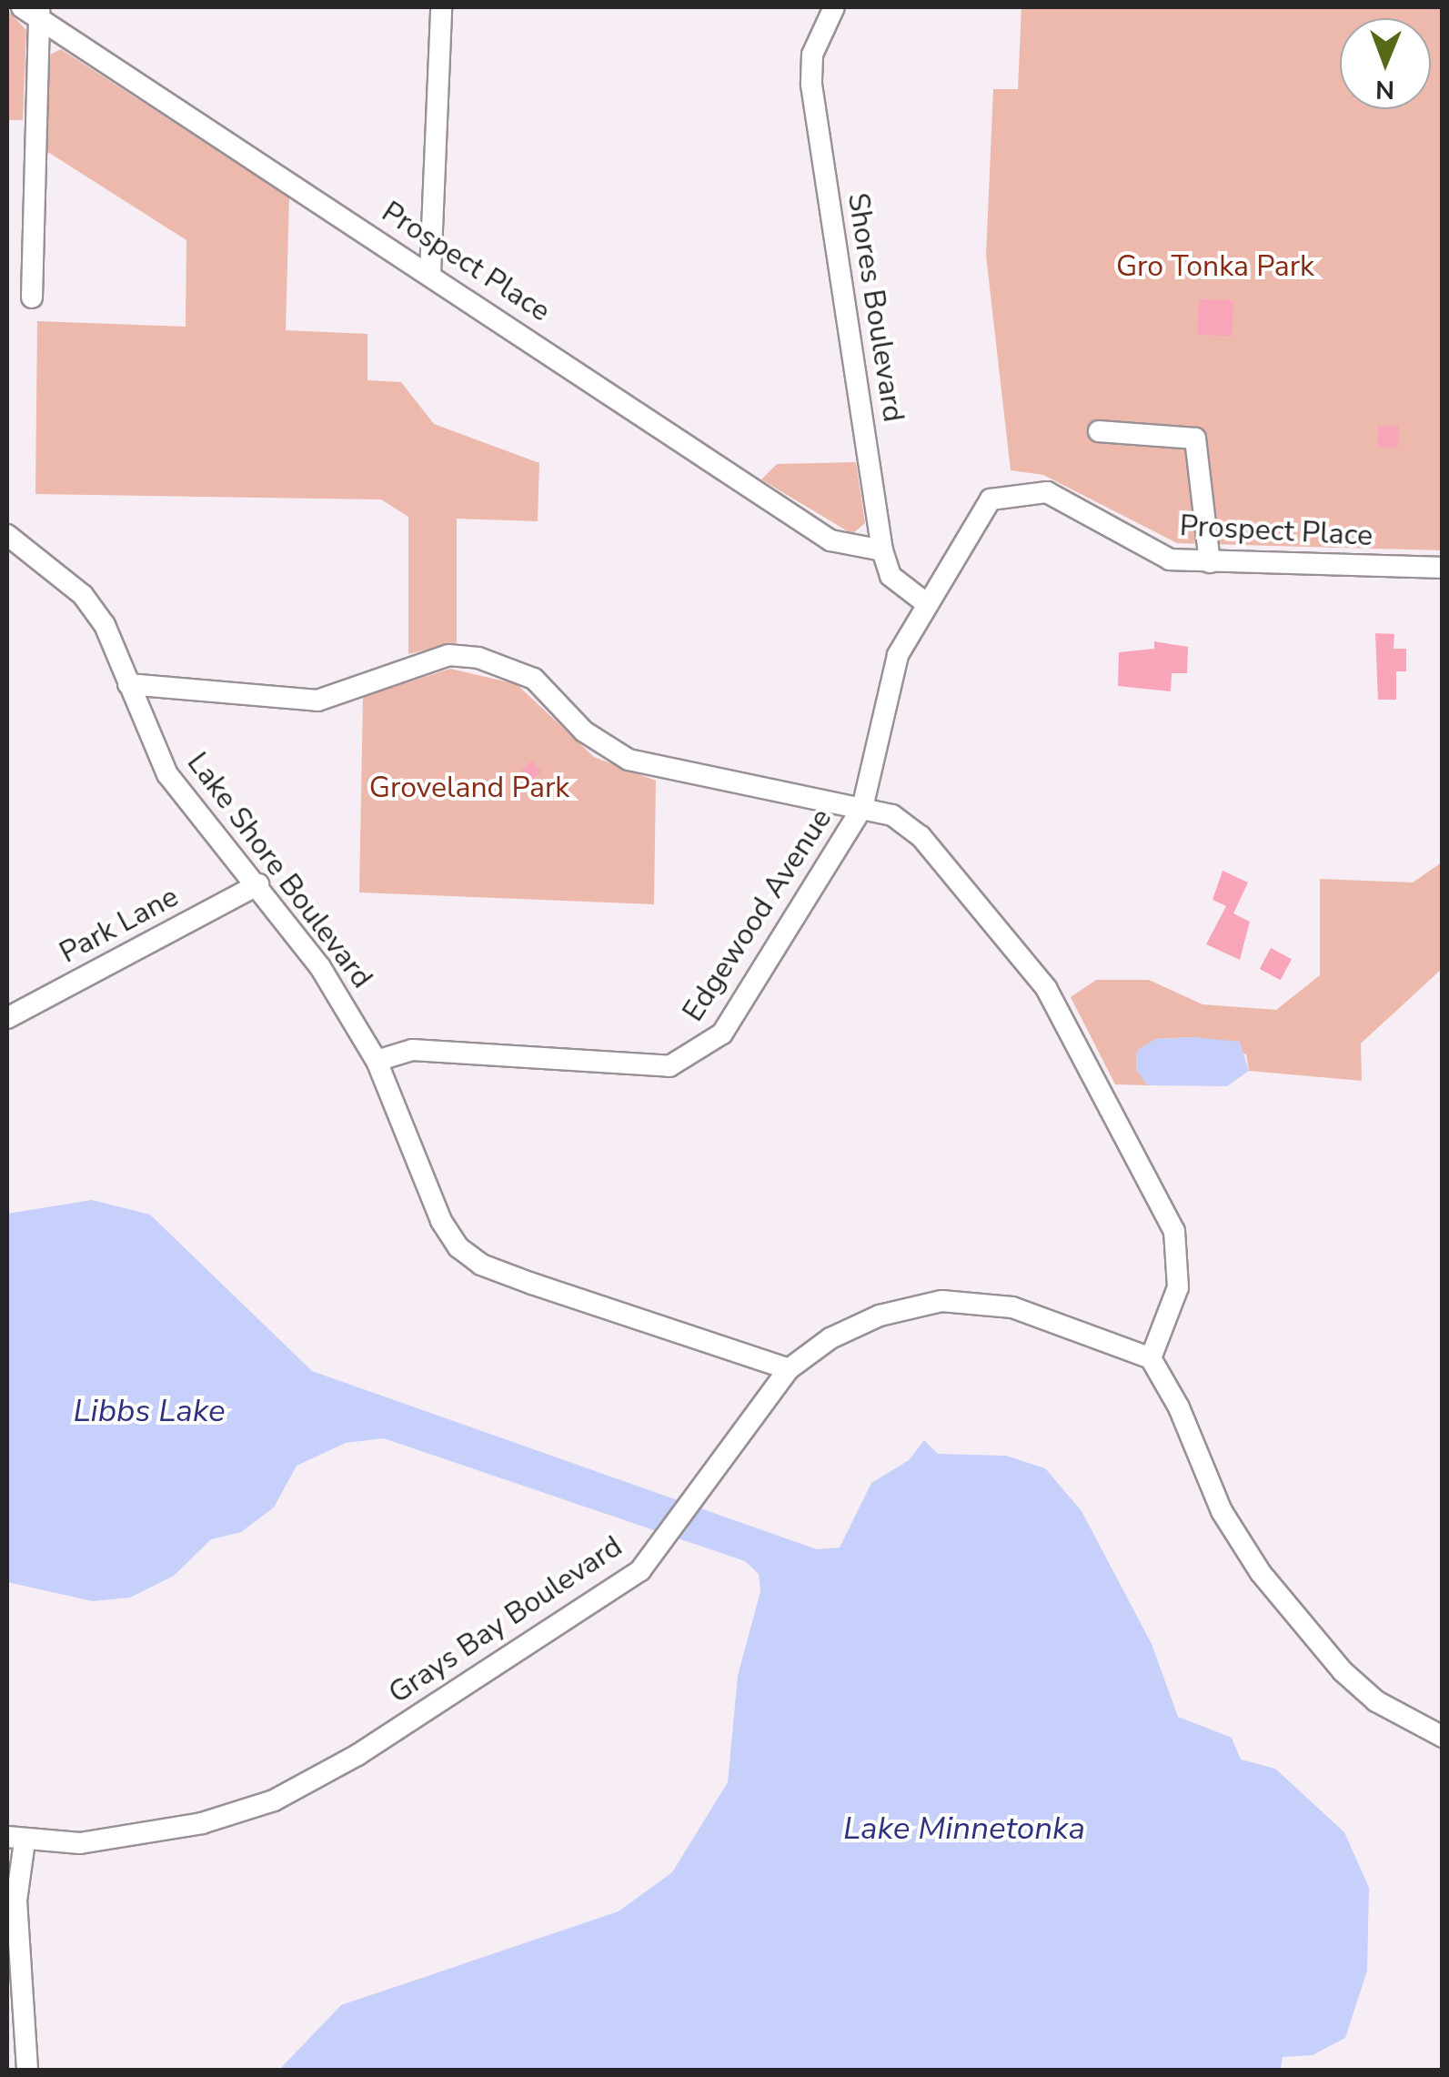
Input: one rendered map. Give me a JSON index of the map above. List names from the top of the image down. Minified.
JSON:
{"streets":{"street":["Prospect Place","Shores Boulevard","Lake Shore Boulevard","Edgewood Avenue","Park Lane","Grays Bay Boulevard"]},"crossings":[["Prospect Place","Shores Boulevard"],["Prospect Place","Edgewood Avenue"],["Shores Boulevard","Edgewood Avenue"],["Lake Shore Boulevard","Edgewood Avenue"],["Lake Shore Boulevard","Park Lane"],["Lake Shore Boulevard","Grays Bay Boulevard"]],"water":["Libbs Lake","Lake Minnetonka"],"parks":["Gro Tonka Park","Groveland Park"],"north":"bottom"}
